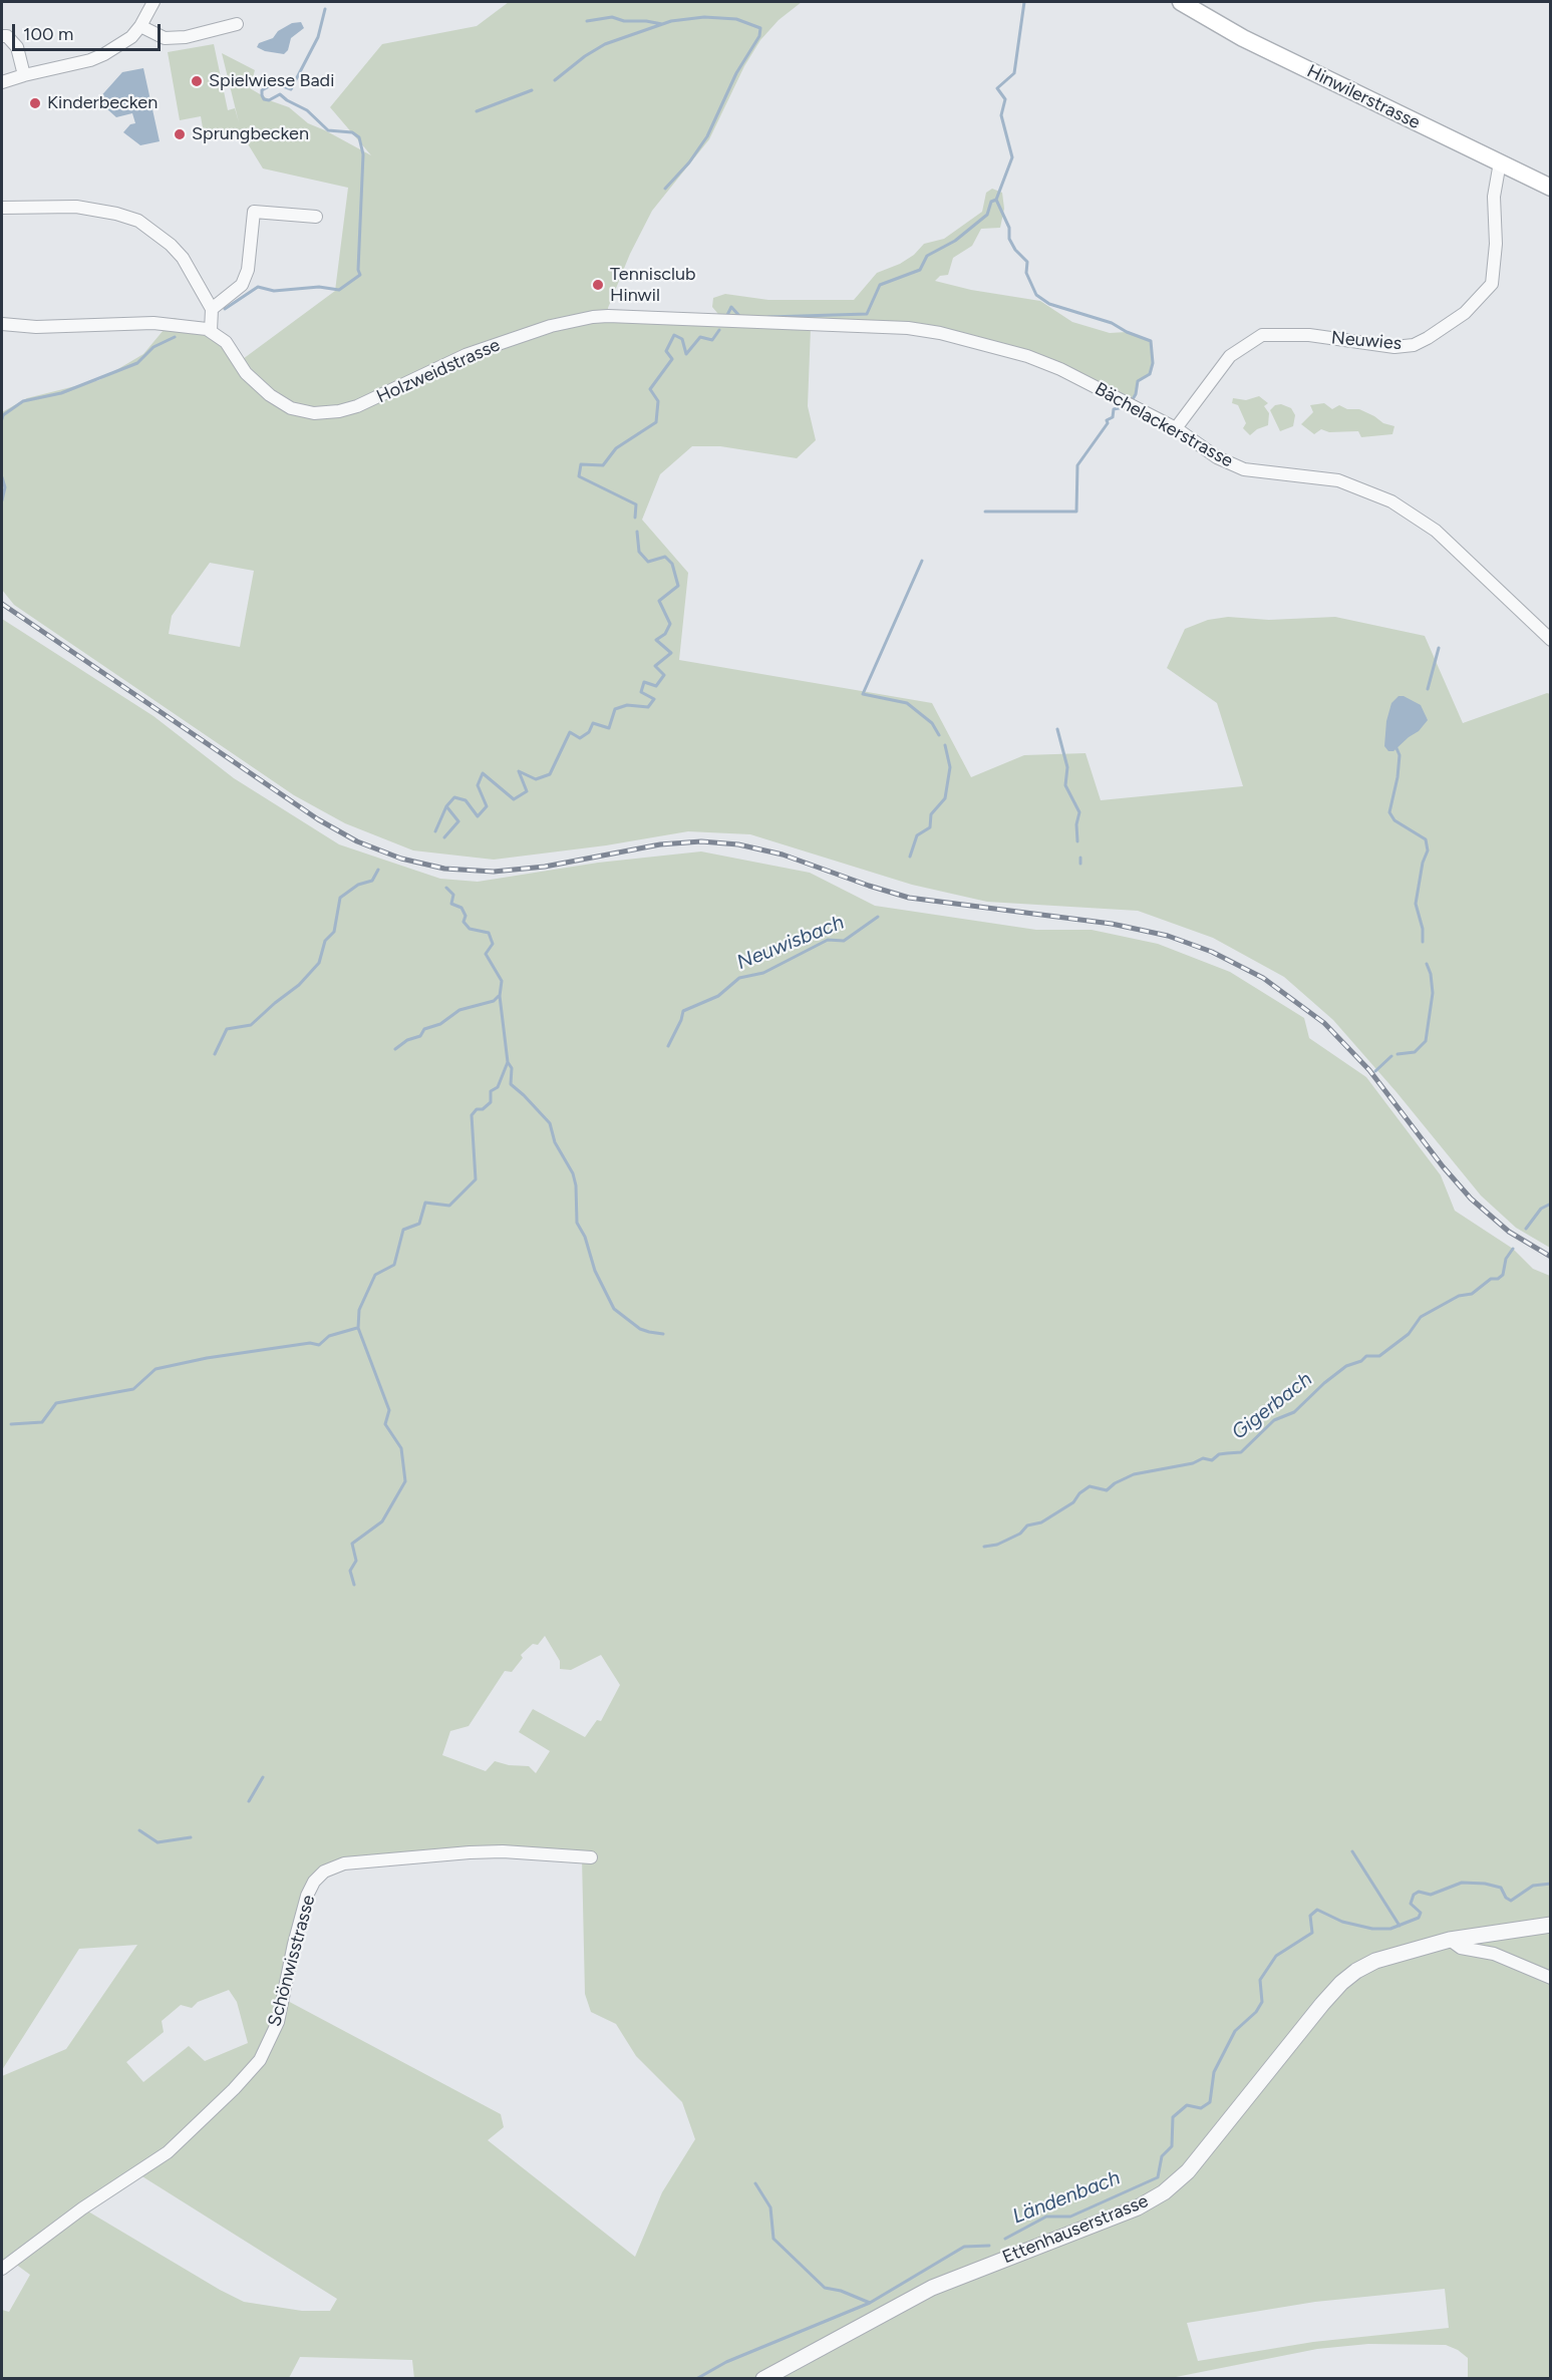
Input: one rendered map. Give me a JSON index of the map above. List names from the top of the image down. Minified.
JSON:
{"streets":{"main road":["Hinwilerstrasse"],"street":["Neuwies","Holzweidstrasse","Bächelackerstrasse","Schönwisstrasse","Ettenhauserstrasse"]},"crossings":[["Hinwilerstrasse","Neuwies"],["Neuwies","Bächelackerstrasse"],["Holzweidstrasse","Bächelackerstrasse"]],"water":["Neuwisbach","Gigerbach","Ländenbach"],"places":["Spielwiese Badi","Kinderbecken","Sprungbecken","Tennisclub Hinwil"],"scale_bar":"100 m"}
